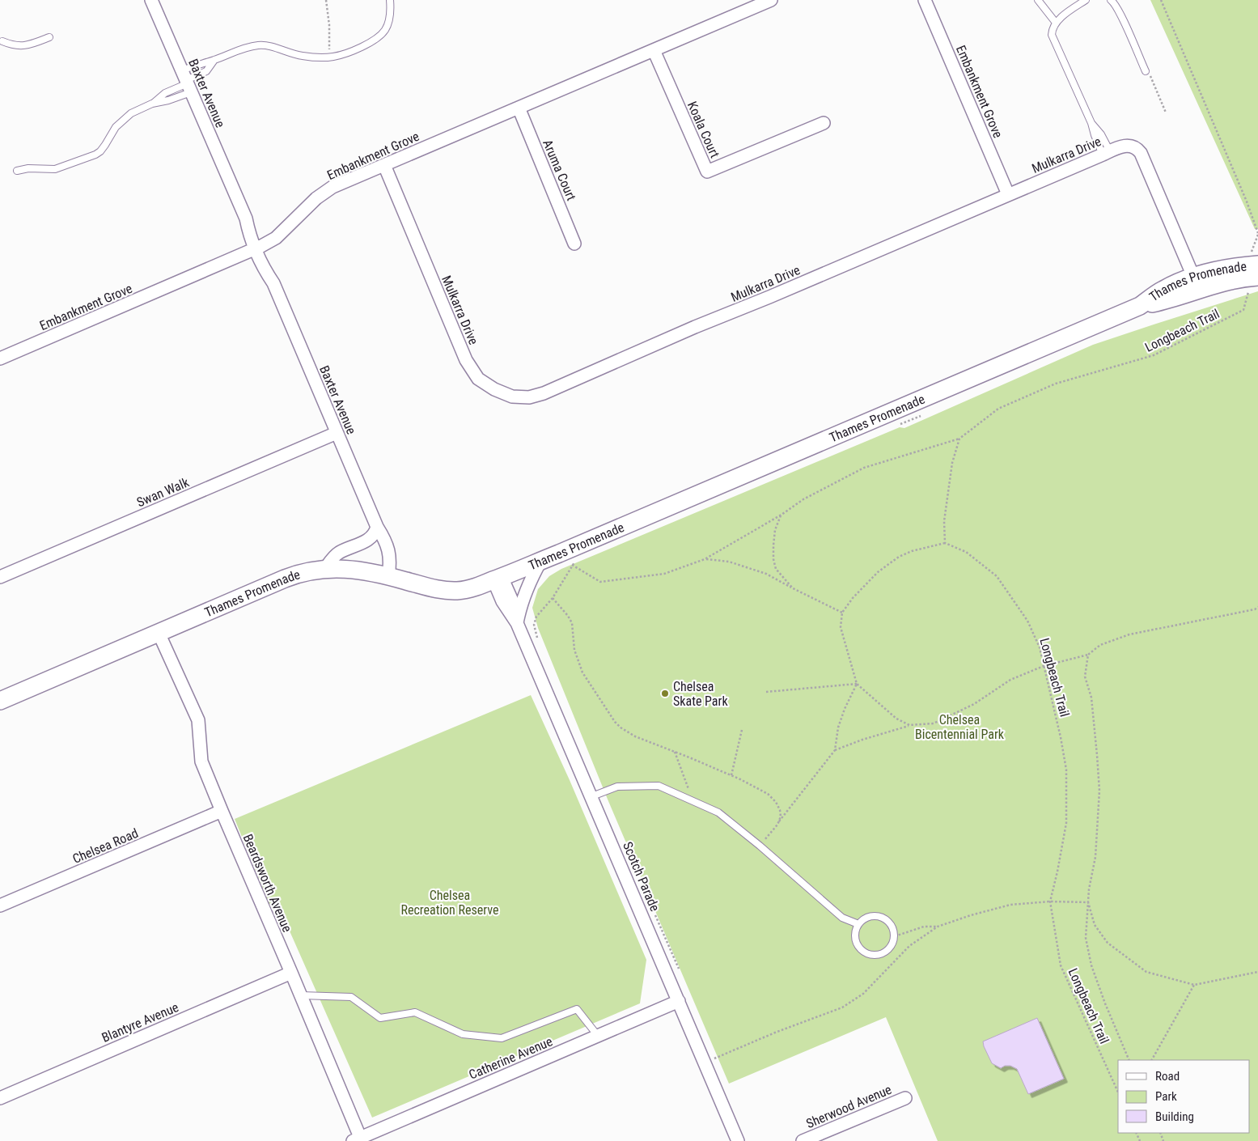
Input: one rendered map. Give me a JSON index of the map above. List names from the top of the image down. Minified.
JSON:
{"streets":{"main road":["Thames Promenade"],"street":["Embankment Grove","Baxter Avenue","Koala Court","Mulkarra Drive","Aruma Court","Swan Walk","Chelsea Road","Scotch Parade","Beardsworth Avenue","Blantyre Avenue","Catherine Avenue","Sherwood Avenue"],"path":["Longbeach Trail"]},"crossings":[["Embankment Grove","Baxter Avenue"],["Embankment Grove","Koala Court"],["Embankment Grove","Mulkarra Drive"],["Embankment Grove","Aruma Court"],["Baxter Avenue","Thames Promenade"],["Baxter Avenue","Swan Walk"],["Mulkarra Drive","Thames Promenade"],["Thames Promenade","Longbeach Trail"],["Thames Promenade","Scotch Parade"],["Thames Promenade","Beardsworth Avenue"],["Chelsea Road","Beardsworth Avenue"],["Scotch Parade","Catherine Avenue"],["Beardsworth Avenue","Blantyre Avenue"],["Beardsworth Avenue","Catherine Avenue"]],"parks":["Chelsea Bicentennial Park","Chelsea Recreation Reserve"],"places":["Chelsea Skate Park"],"legend":["Road","Park","Building"]}
